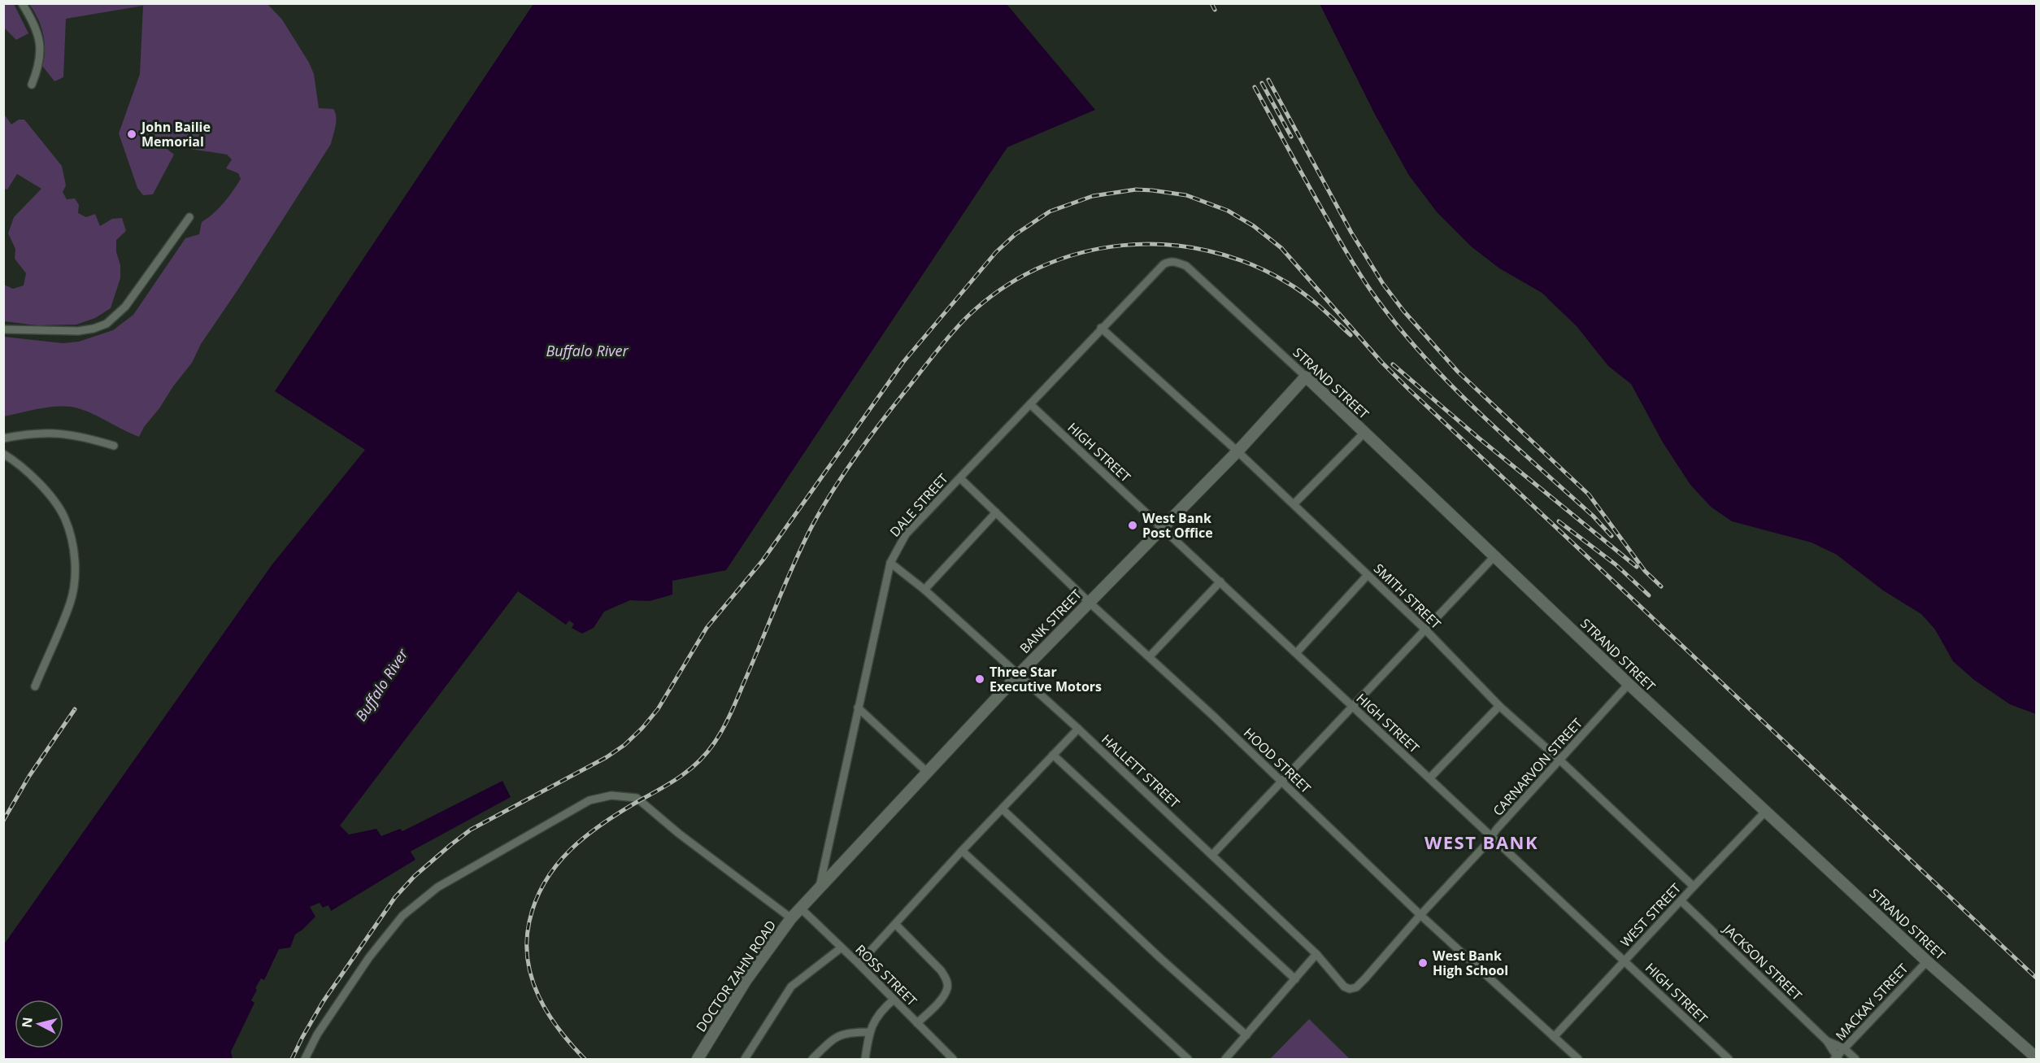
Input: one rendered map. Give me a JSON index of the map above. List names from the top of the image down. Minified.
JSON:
{"streets":{"street":["STRAND STREET","HIGH STREET","DALE STREET","SMITH STREET","BANK STREET","HOOD STREET","CARNARVON STREET","HALLETT STREET","WEST STREET","JACKSON STREET","ROSS STREET","DOCTOR ZAHN ROAD","MACKAY STREET"]},"crossings":[["STRAND STREET","DALE STREET"],["STRAND STREET","BANK STREET"],["STRAND STREET","CARNARVON STREET"],["STRAND STREET","WEST STREET"],["STRAND STREET","MACKAY STREET"],["HIGH STREET","DALE STREET"],["HIGH STREET","BANK STREET"],["HIGH STREET","CARNARVON STREET"],["HIGH STREET","WEST STREET"],["DALE STREET","SMITH STREET"],["DALE STREET","BANK STREET"],["DALE STREET","HOOD STREET"],["DALE STREET","HALLETT STREET"],["DALE STREET","DOCTOR ZAHN ROAD"],["SMITH STREET","BANK STREET"],["SMITH STREET","CARNARVON STREET"],["SMITH STREET","WEST STREET"],["BANK STREET","HOOD STREET"],["BANK STREET","HALLETT STREET"],["BANK STREET","DOCTOR ZAHN ROAD"],["HOOD STREET","CARNARVON STREET"],["HOOD STREET","WEST STREET"],["CARNARVON STREET","HALLETT STREET"],["WEST STREET","JACKSON STREET"],["JACKSON STREET","MACKAY STREET"],["ROSS STREET","DOCTOR ZAHN ROAD"]],"districts":["WEST BANK"],"water":["Buffalo River"],"places":["John Bailie Memorial","West Bank Post Office","Three Star Executive Motors","West Bank High School"],"north":"left"}
